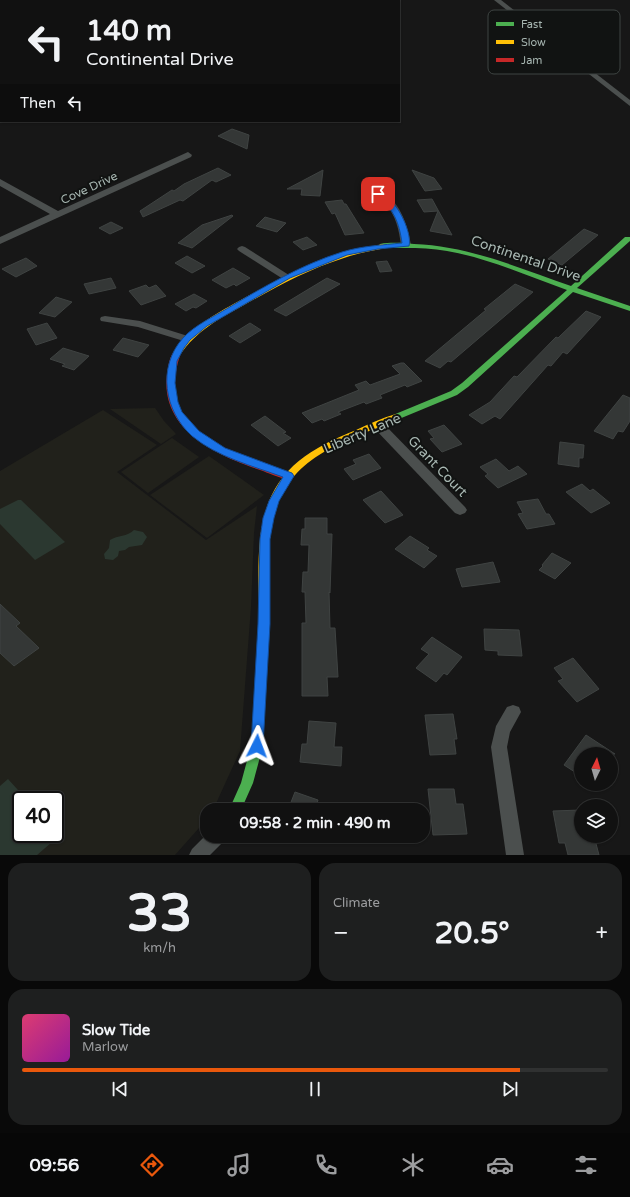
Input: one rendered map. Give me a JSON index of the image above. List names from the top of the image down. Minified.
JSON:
{"streets":{"street":["Cove Drive","Continental Drive","Liberty Lane","Grant Court"]},"crossings":[["Continental Drive","Liberty Lane"],["Liberty Lane","Grant Court"]],"legend":["Fast","Slow","Jam"],"north":"top","page":{"turn":["140 m","Continental Drive"],"then":"Then","limit":"40","trip":"09:58 · 2 min · 490 m","tile":[["33","km/h"],"Climate"],"heat":["−","20.5°","+"],"song":["Slow Tide","Marlow"],"tabs":"09:56"}}
